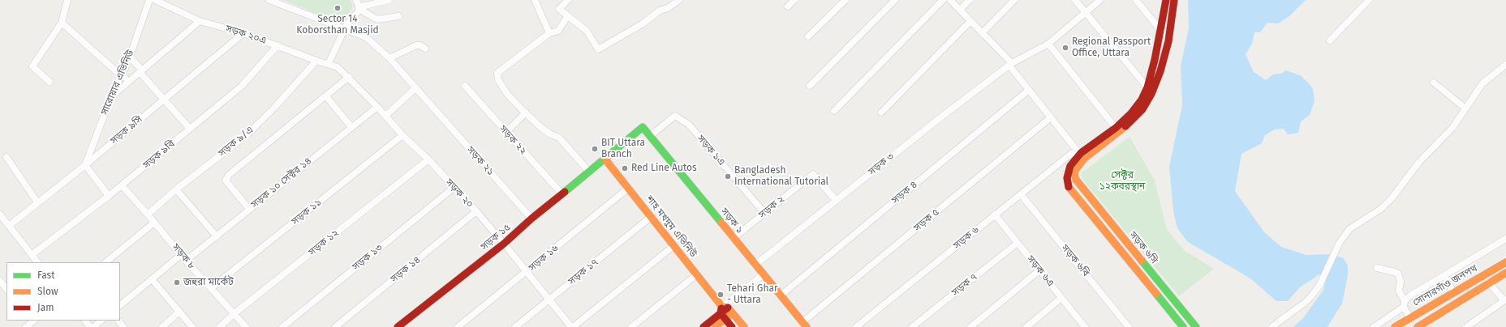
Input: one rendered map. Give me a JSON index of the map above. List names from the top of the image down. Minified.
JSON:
{"streets":{"street":["সড়ক ২০এ","সারোয়ার এভিনিউ","সড়ক ৯সি","সড়ক ২২","সড়ক ৯/এ","সড়ক ১এ","সড়ক ৯বি","সড়ক ২১","সড়ক ৩","সড়ক ১০ সেক্টর ১৪","সড়ক ৪","সড়ক ২০","সড়ক ২","সড়ক ১১","সড়ক ৫","সড়ক ১","শাহ মখদুম এভিনিউ","সড়ক ১৫","সড়ক ৬","সড়ক ১২","সড়ক ৬সি","সড়ক ৮","সড়ক ১৩","সড়ক ১৬","সড়ক ৬বি","সড়ক ১৪","সড়ক ৬এ","সড়ক ১৭","সড়ক ৭","সোনারগাঁও জনপথ"]},"crossings":[["সড়ক ২০এ","সড়ক ৯সি"],["সড়ক ২০এ","সড়ক ৯/এ"],["সড়ক ২০এ","সড়ক ৯বি"],["সড়ক ২০এ","সড়ক ২০"],["সারোয়ার এভিনিউ","সড়ক ৯সি"],["সড়ক ২২","সড়ক ১৫"],["সড়ক ৯/এ","সড়ক ৮"],["সড়ক ১এ","সড়ক ২"],["সড়ক ১এ","সড়ক ১"],["সড়ক ৯বি","সড়ক ৮"],["সড়ক ২১","সড়ক ১৫"],["সড়ক ৩","সড়ক ২"],["সড়ক ৩","সড়ক ১"],["সড়ক ১০ সেক্টর ১৪","সড়ক ২০"],["সড়ক ১০ সেক্টর ১৪","সড়ক ৮"],["সড়ক ৪","সড়ক ১"],["সড়ক ২০","সড়ক ১১"],["সড়ক ২০","সড়ক ১৫"],["সড়ক ২০","সড়ক ১২"],["সড়ক ২০","সড়ক ১৩"],["সড়ক ২০","সড়ক ১৬"],["সড়ক ২০","সড়ক ১৪"],["সড়ক ২০","সড়ক ১৭"],["সড়ক ২","সড়ক ১"],["সড়ক ১১","সড়ক ৮"],["সড়ক ৫","সড়ক ১"],["সড়ক ১","সড়ক ১৫"],["শাহ মখদুম এভিনিউ","সড়ক ১৫"],["শাহ মখদুম এভিনিউ","সড়ক ১৬"],["শাহ মখদুম এভিনিউ","সড়ক ১৭"],["সড়ক ৬","সড়ক ৬বি"],["সড়ক ৬","সড়ক ৬এ"],["সড়ক ১২","সড়ক ৮"],["সড়ক ৬এ","সড়ক ৭"]],"parks":["সেক্টর ১২কবরস্থান"],"places":["Sector 14 Koborsthan Masjid","Regional Passport Office, Uttara","BIT Uttara Branch","Red Line Autos","Bangladesh International Tutorial","জহুরা মার্কেট","Tehari Ghar - Uttara"],"legend":["Fast","Slow","Jam"]}
